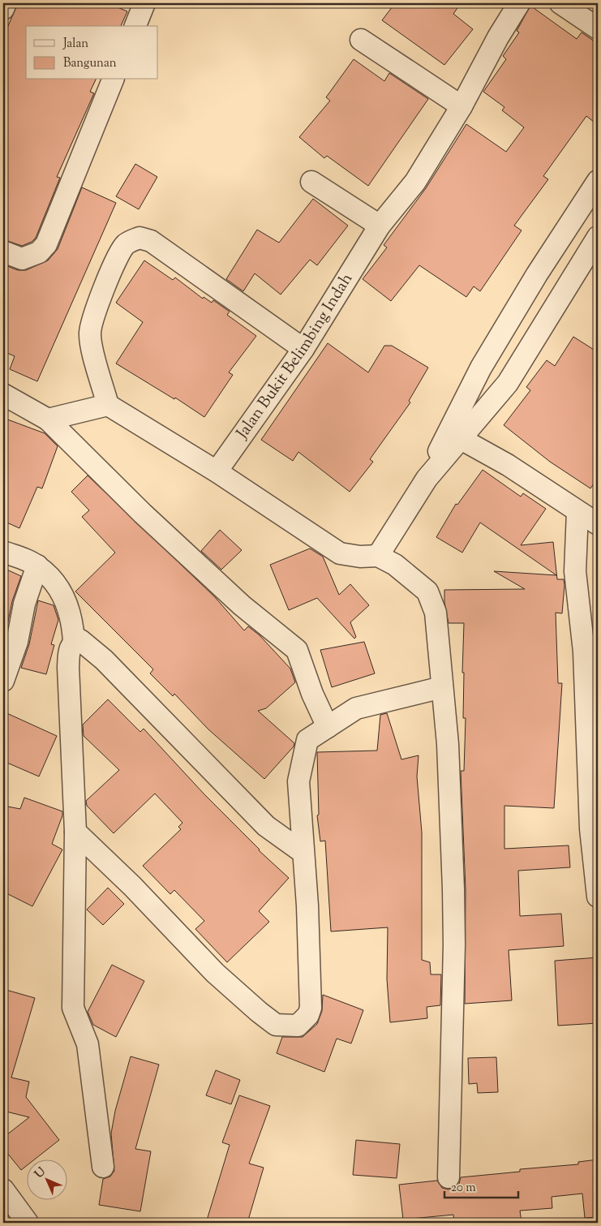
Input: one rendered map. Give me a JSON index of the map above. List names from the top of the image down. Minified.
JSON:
{"streets":{"street":["Jalan Bukit Belimbing Indah"]},"legend":["Jalan","Bangunan"],"scale_bar":"20 m","north":"top left"}
